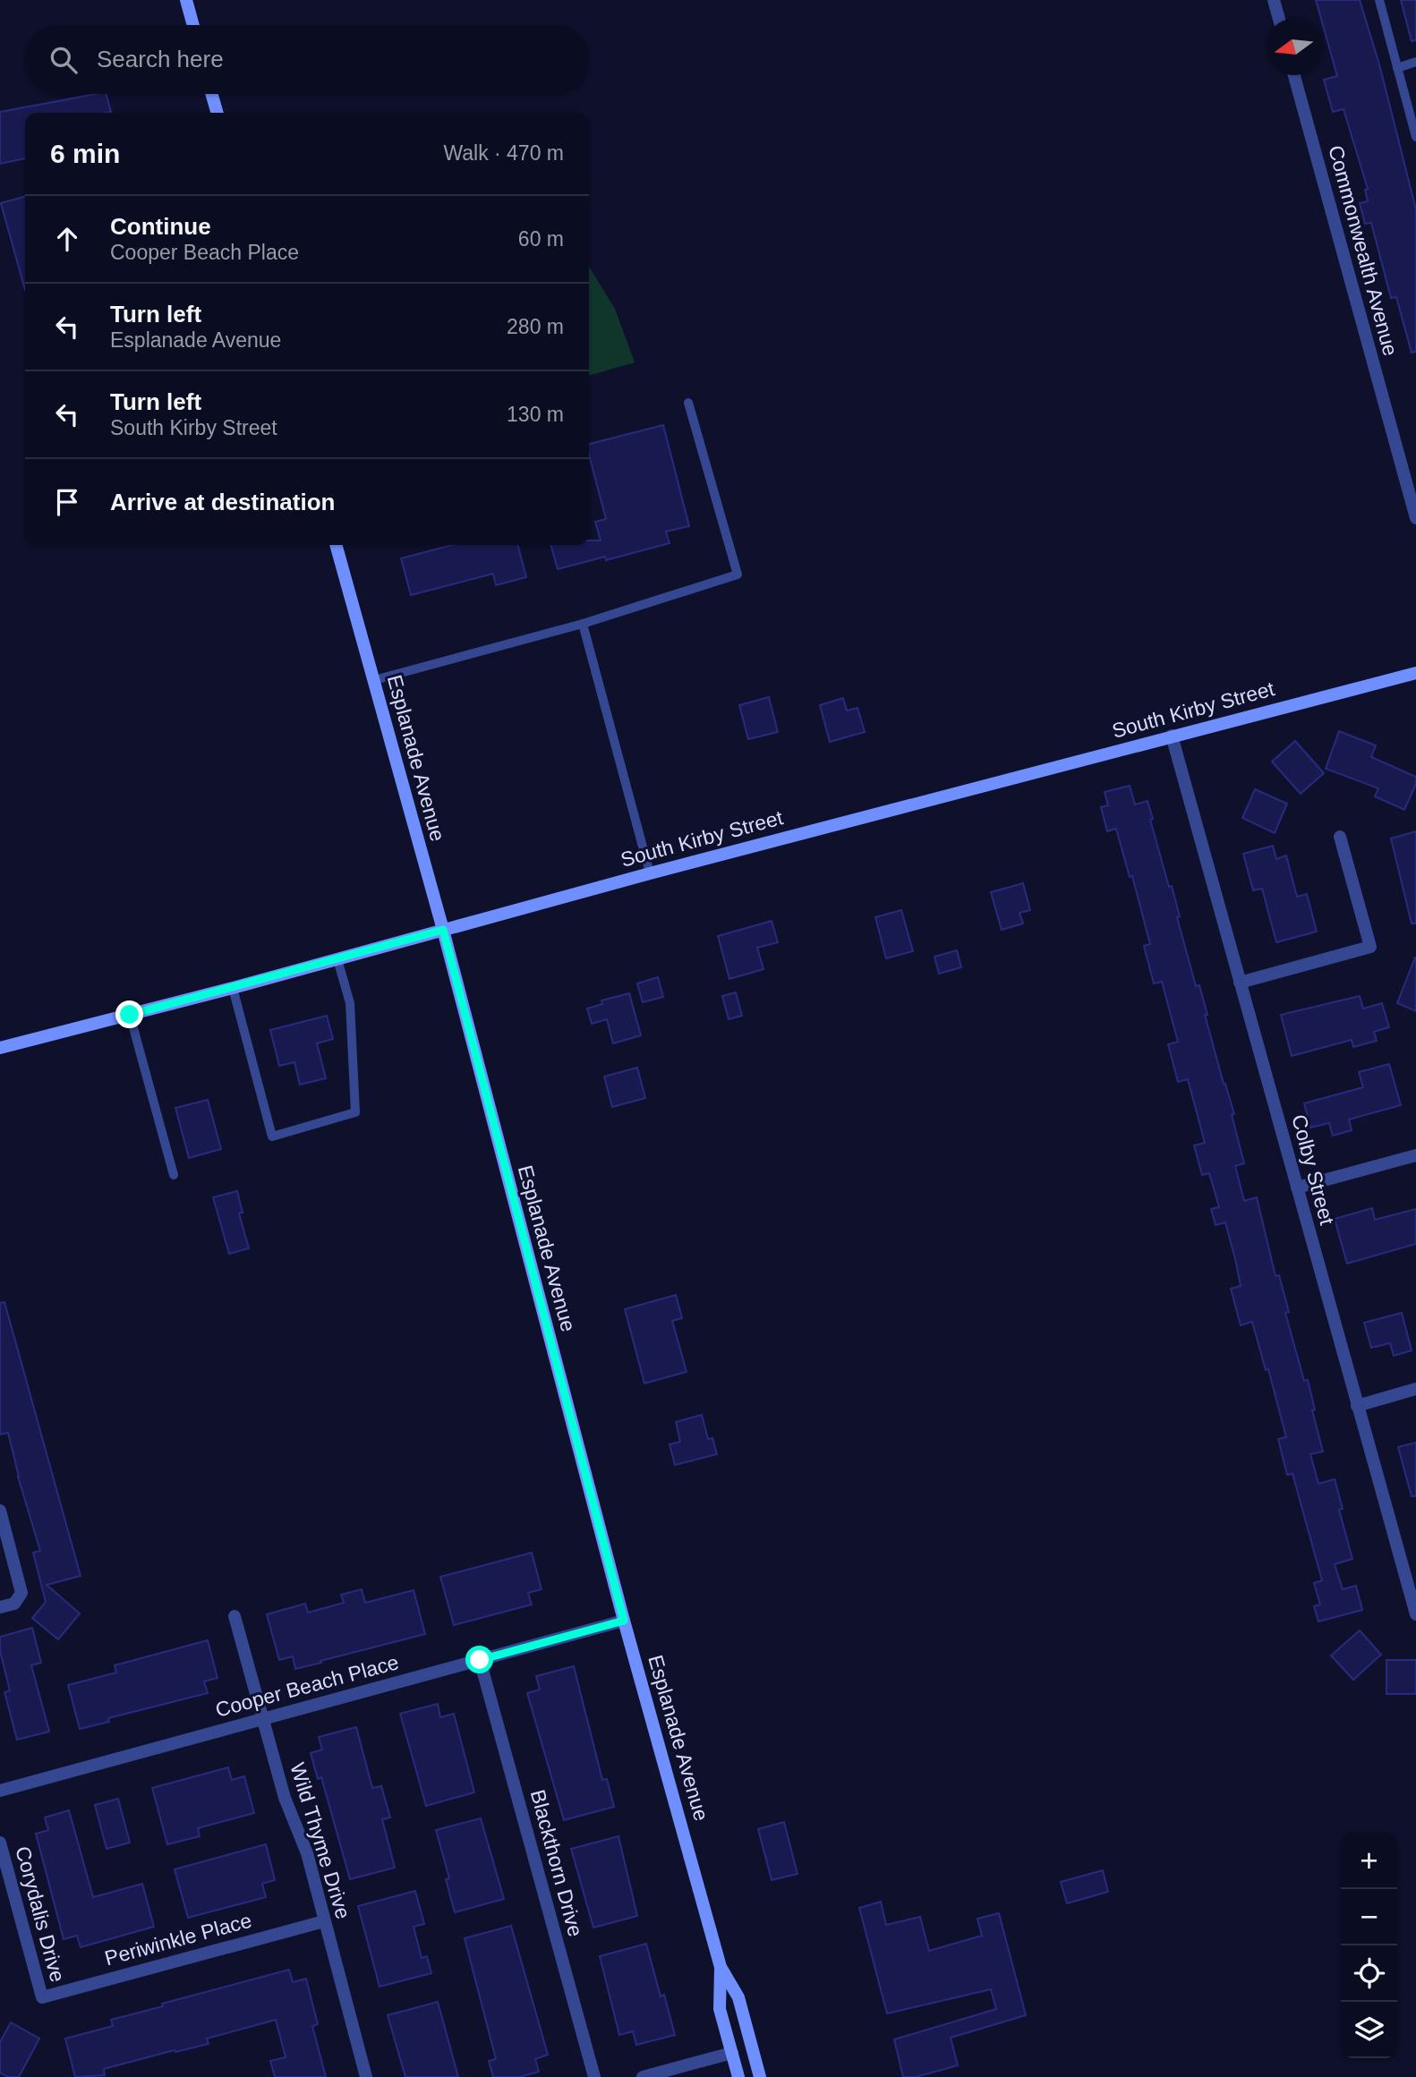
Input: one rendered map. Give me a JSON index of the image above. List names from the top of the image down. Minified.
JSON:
{"streets":{"main road":["South Kirby Street","Esplanade Avenue"],"street":["Commonwealth Avenue","Colby Street","Cooper Beach Place","Wild Thyme Drive","Blackthorn Drive","Corydalis Drive","Periwinkle Place"]},"crossings":[["South Kirby Street","Esplanade Avenue"],["South Kirby Street","Colby Street"],["Esplanade Avenue","Cooper Beach Place"],["Cooper Beach Place","Wild Thyme Drive"],["Cooper Beach Place","Blackthorn Drive"],["Wild Thyme Drive","Periwinkle Place"],["Corydalis Drive","Periwinkle Place"]],"north":"left","page":{"search":"Search here","heading":["6 min","Walk · 470 m"],"list":[["Continue","Cooper Beach Place","60 m"],["Turn left","Esplanade Avenue","280 m"],["Turn left","South Kirby Street","130 m"],"Arrive at destination"],"map_buttons":["+","−"]}}
